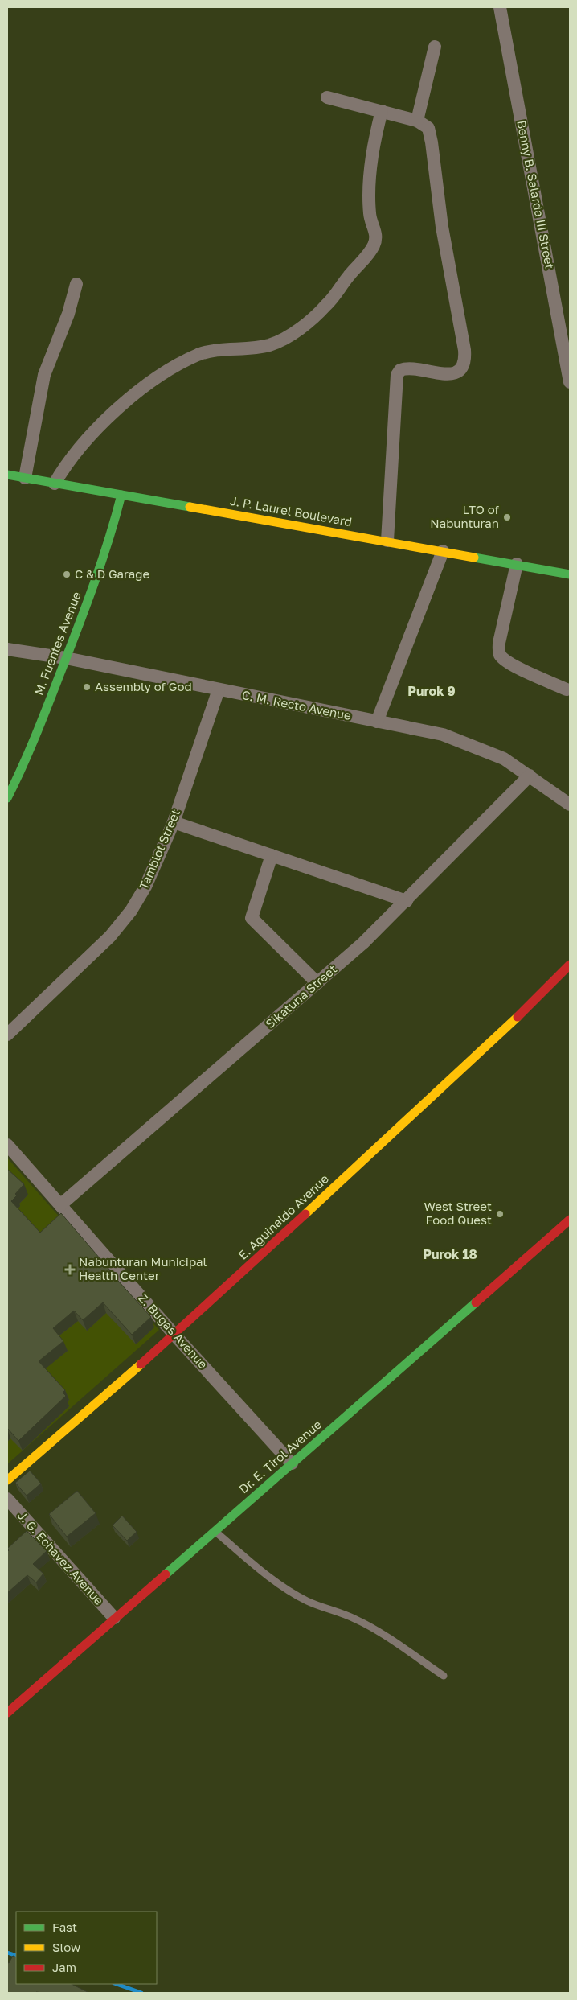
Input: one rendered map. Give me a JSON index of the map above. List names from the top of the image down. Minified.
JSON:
{"streets":{"main road":["J. P. Laurel Boulevard","M. Fuentes Avenue","E. Aguinaldo Avenue","Dr. E. Tirol Avenue"],"street":["Benny B. Salarda III Street","C. M. Recto Avenue","Tamblot Street","Sikatuna Street","Z. Bugas Avenue","J. G. Echavez Avenue"]},"crossings":[["J. P. Laurel Boulevard","M. Fuentes Avenue"],["M. Fuentes Avenue","C. M. Recto Avenue"],["C. M. Recto Avenue","Tamblot Street"],["C. M. Recto Avenue","Sikatuna Street"],["Sikatuna Street","Z. Bugas Avenue"],["E. Aguinaldo Avenue","Z. Bugas Avenue"],["Z. Bugas Avenue","Dr. E. Tirol Avenue"],["Dr. E. Tirol Avenue","J. G. Echavez Avenue"]],"districts":["Purok 9","Purok 18"],"places":{"other":["LTO of Nabunturan","C & D Garage","Assembly of God","West Street Food Quest"],"health":["Nabunturan Municipal Health Center"]},"legend":["Fast","Slow","Jam"]}
